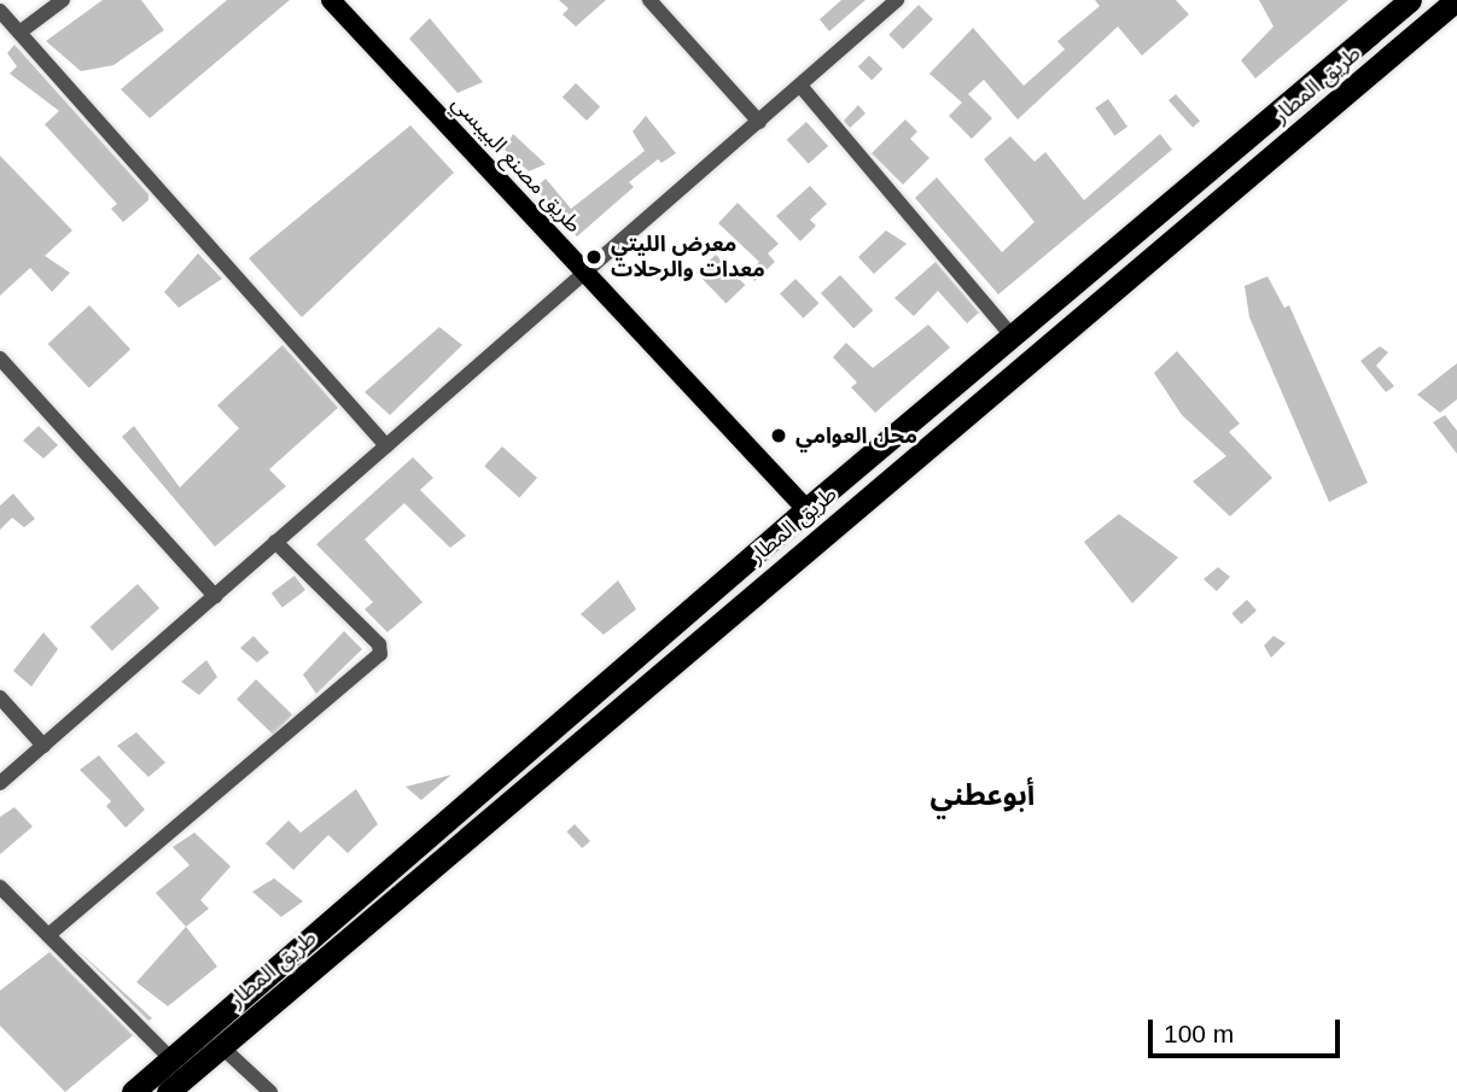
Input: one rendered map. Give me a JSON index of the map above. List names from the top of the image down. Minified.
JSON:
{"streets":{"highway":["طريق المطار"],"main road":["طريق مصنع البيبسي"]},"crossings":[["طريق المطار","طريق مصنع البيبسي"]],"districts":["أبوعطني"],"places":["معرض الليتي معدات والرحلات","محل العوامي"],"scale_bar":"100 m"}
